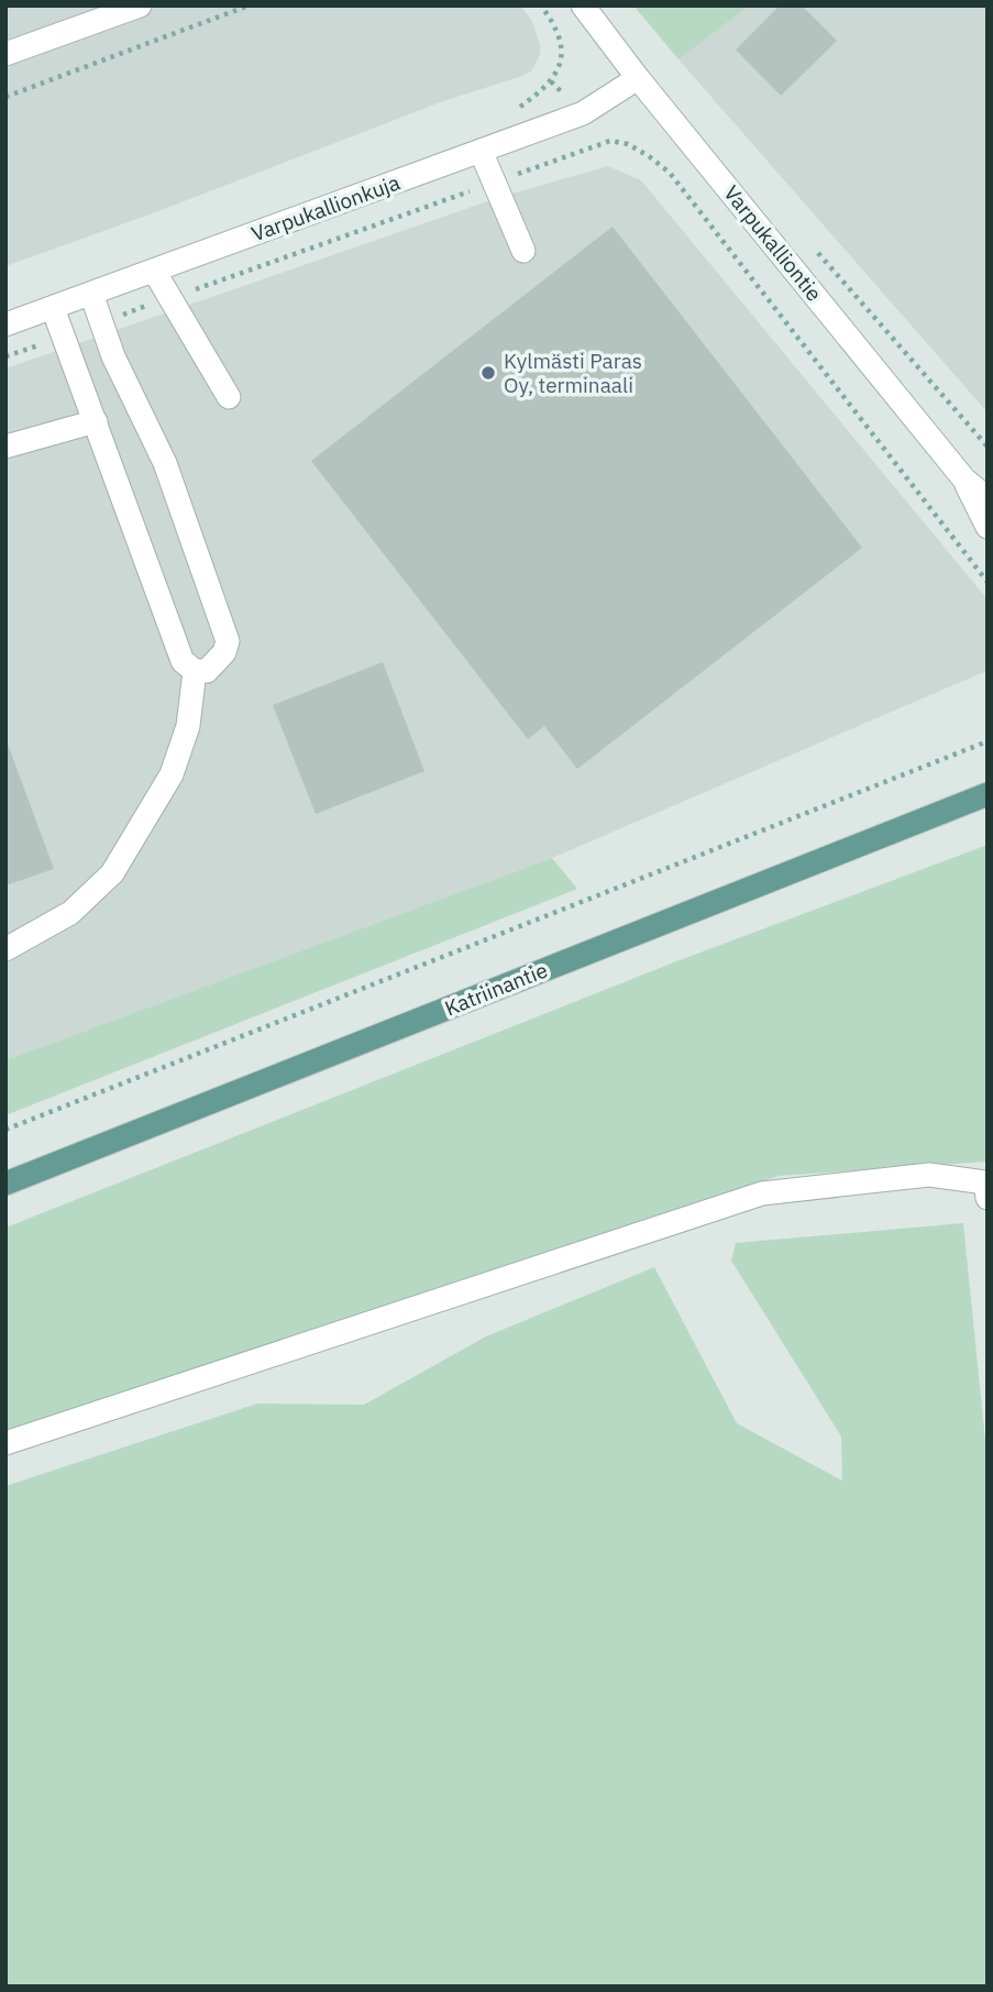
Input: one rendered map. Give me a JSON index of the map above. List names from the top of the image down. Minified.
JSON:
{"streets":{"main road":["Katriinantie"],"street":["Varpukallionkuja","Varpukalliontie"]},"crossings":[["Varpukallionkuja","Varpukalliontie"]],"places":["Kylmästi Paras Oy, terminaali"]}
